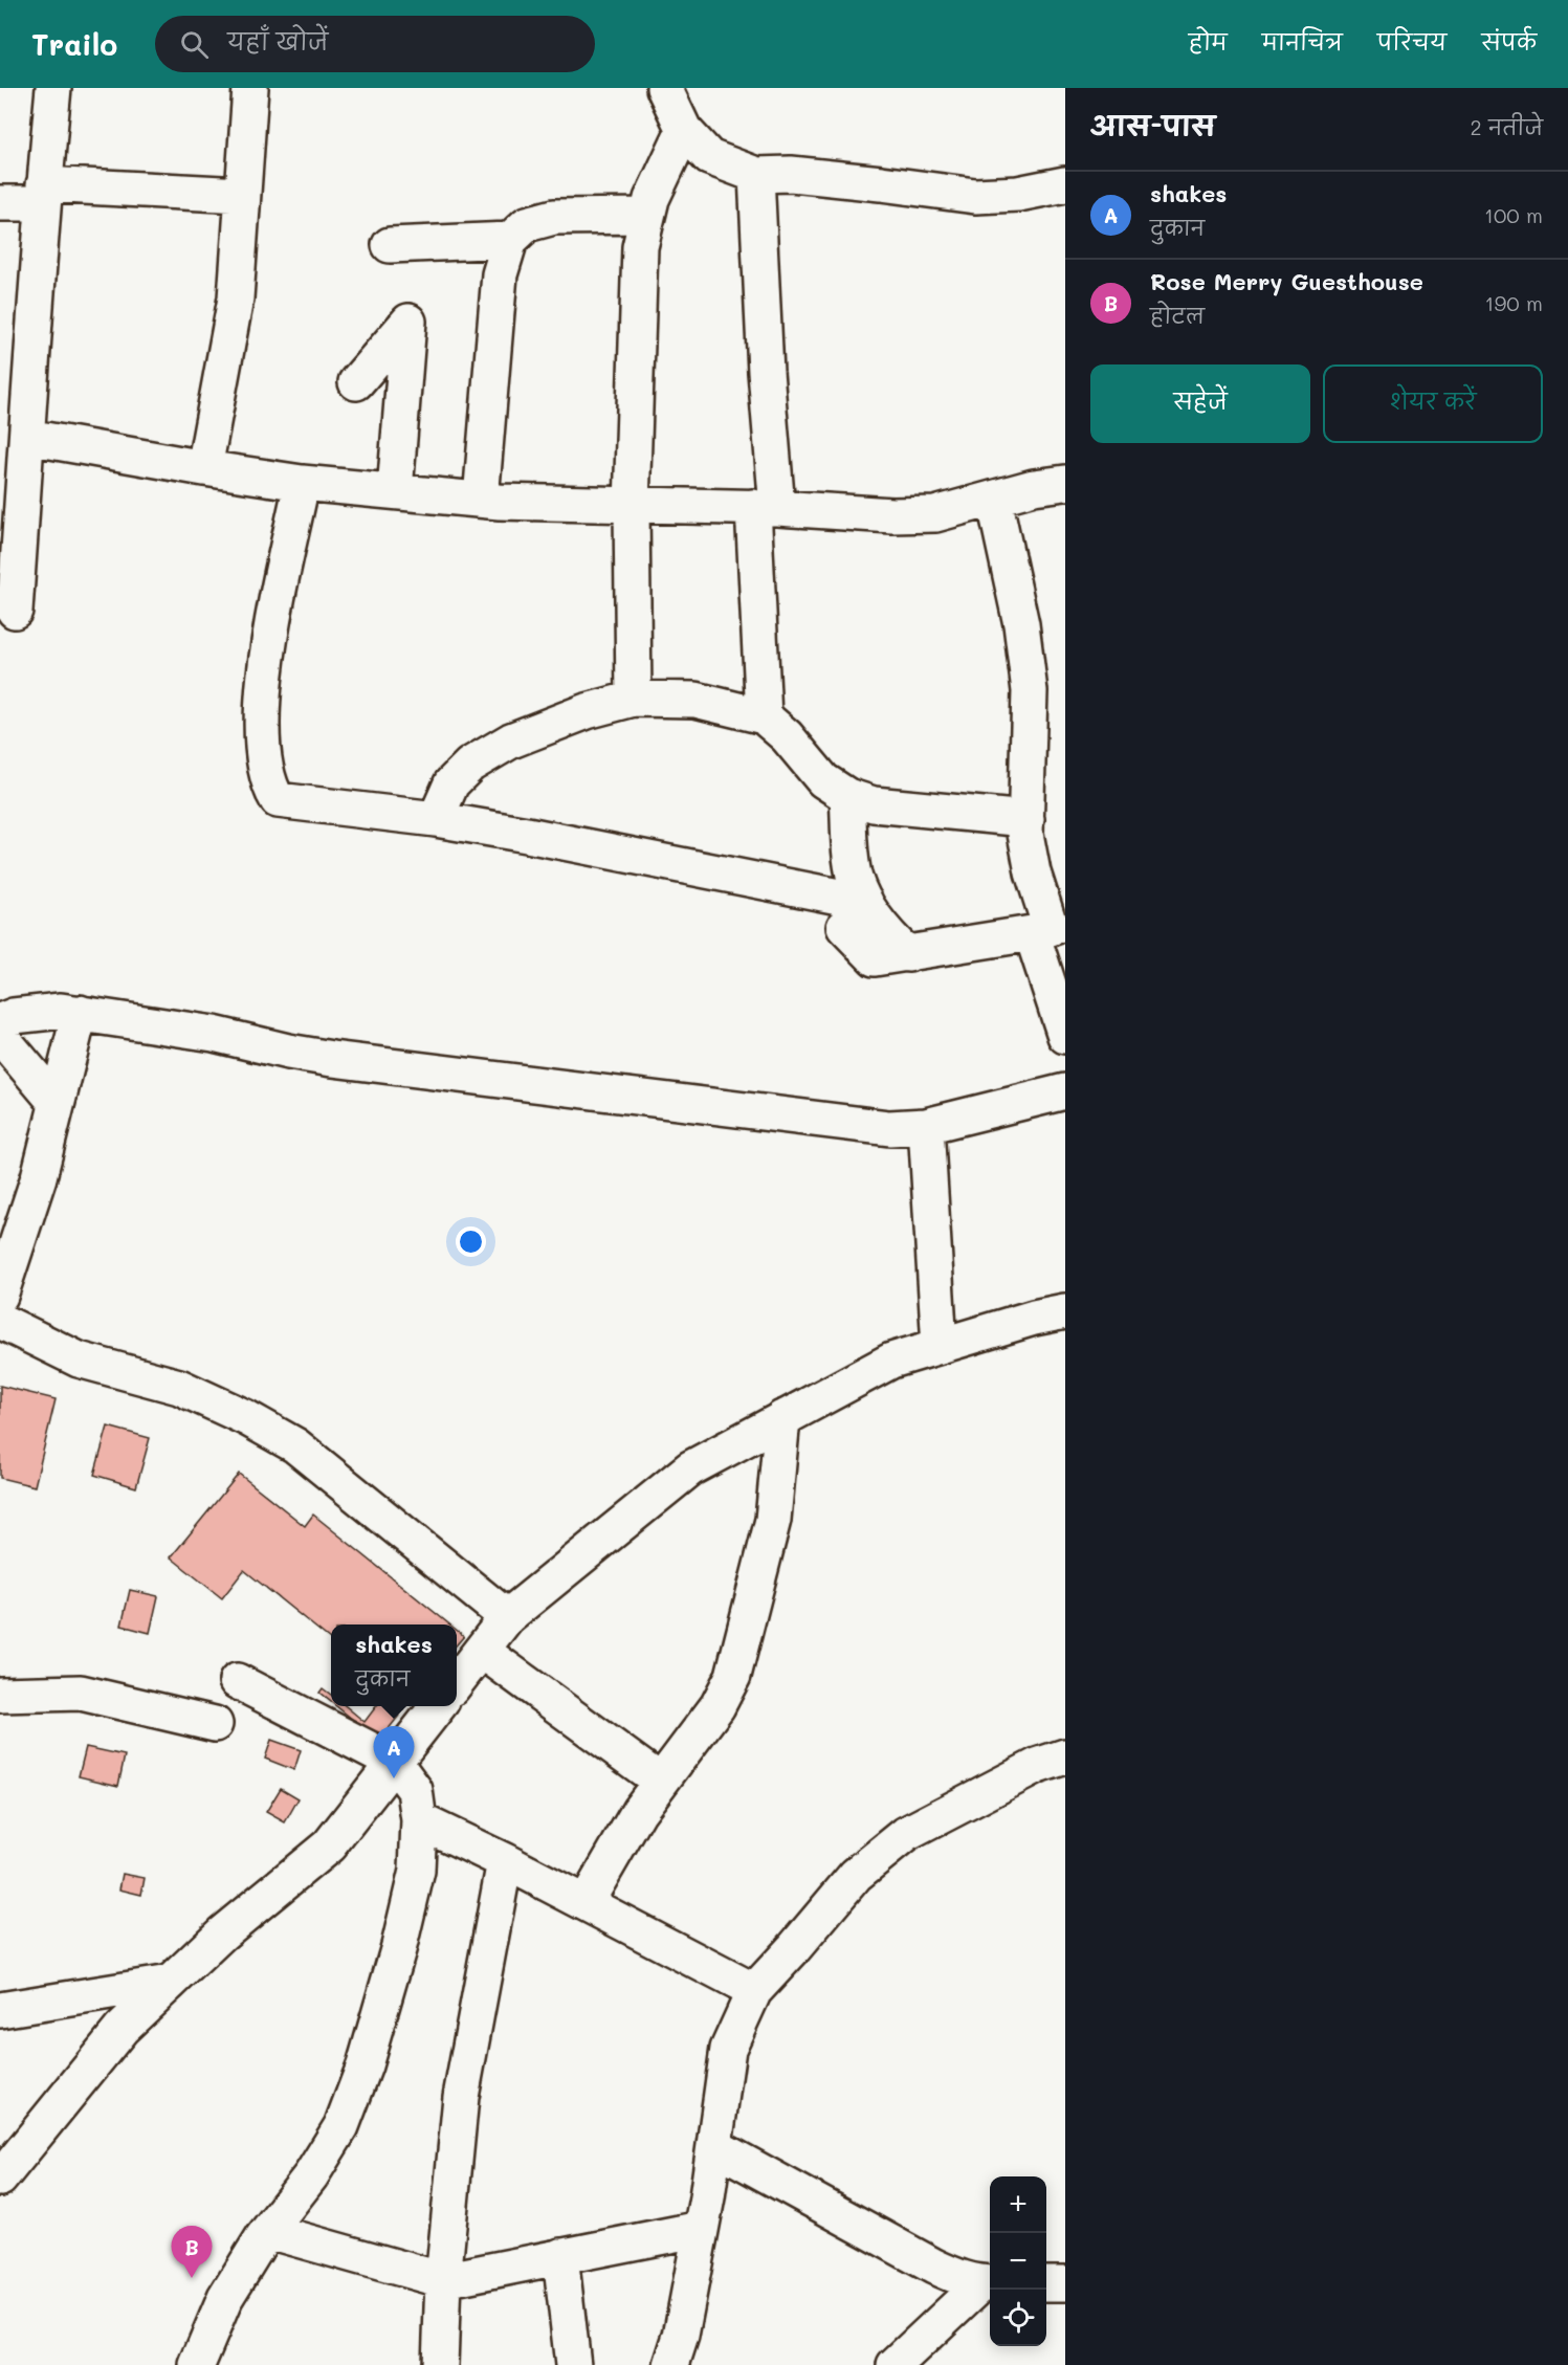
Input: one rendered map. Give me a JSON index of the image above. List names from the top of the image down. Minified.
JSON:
{"page":{"header":"Trailo","search":"यहाँ खोजें","nav":["होम","मानचित्र","परिचय","संपर्क"],"heading":["आस-पास","2 नतीजे"],"list":[{"mark":"A","name":"shakes","note":"दुकान","value":"100 m"},{"mark":"B","name":"Rose Merry Guesthouse","note":"होटल","value":"190 m"}],"buttons":["सहेजें","शेयर करें"],"popup":["shakes","दुकान"],"pins":["A","B"],"map_buttons":["+","−"]}}
